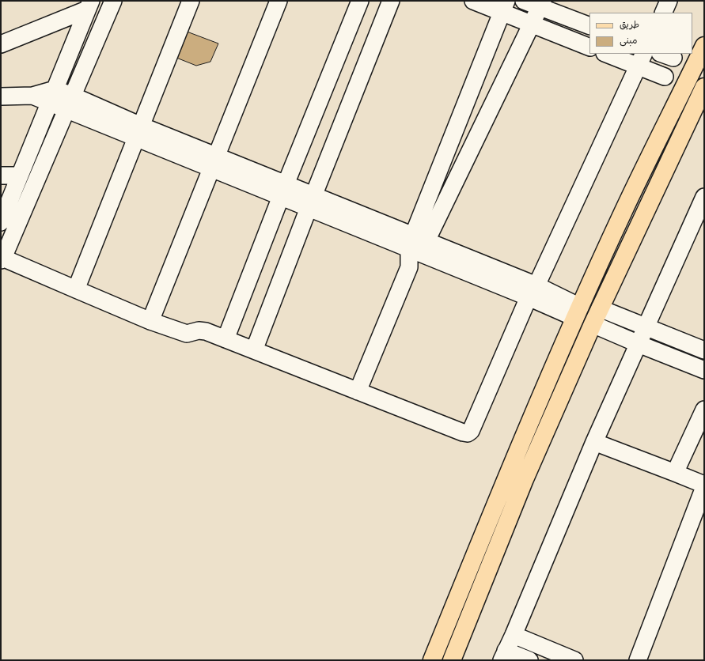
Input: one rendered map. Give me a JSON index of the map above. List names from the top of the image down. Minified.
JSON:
{"legend":["طريق","مبنى"]}
